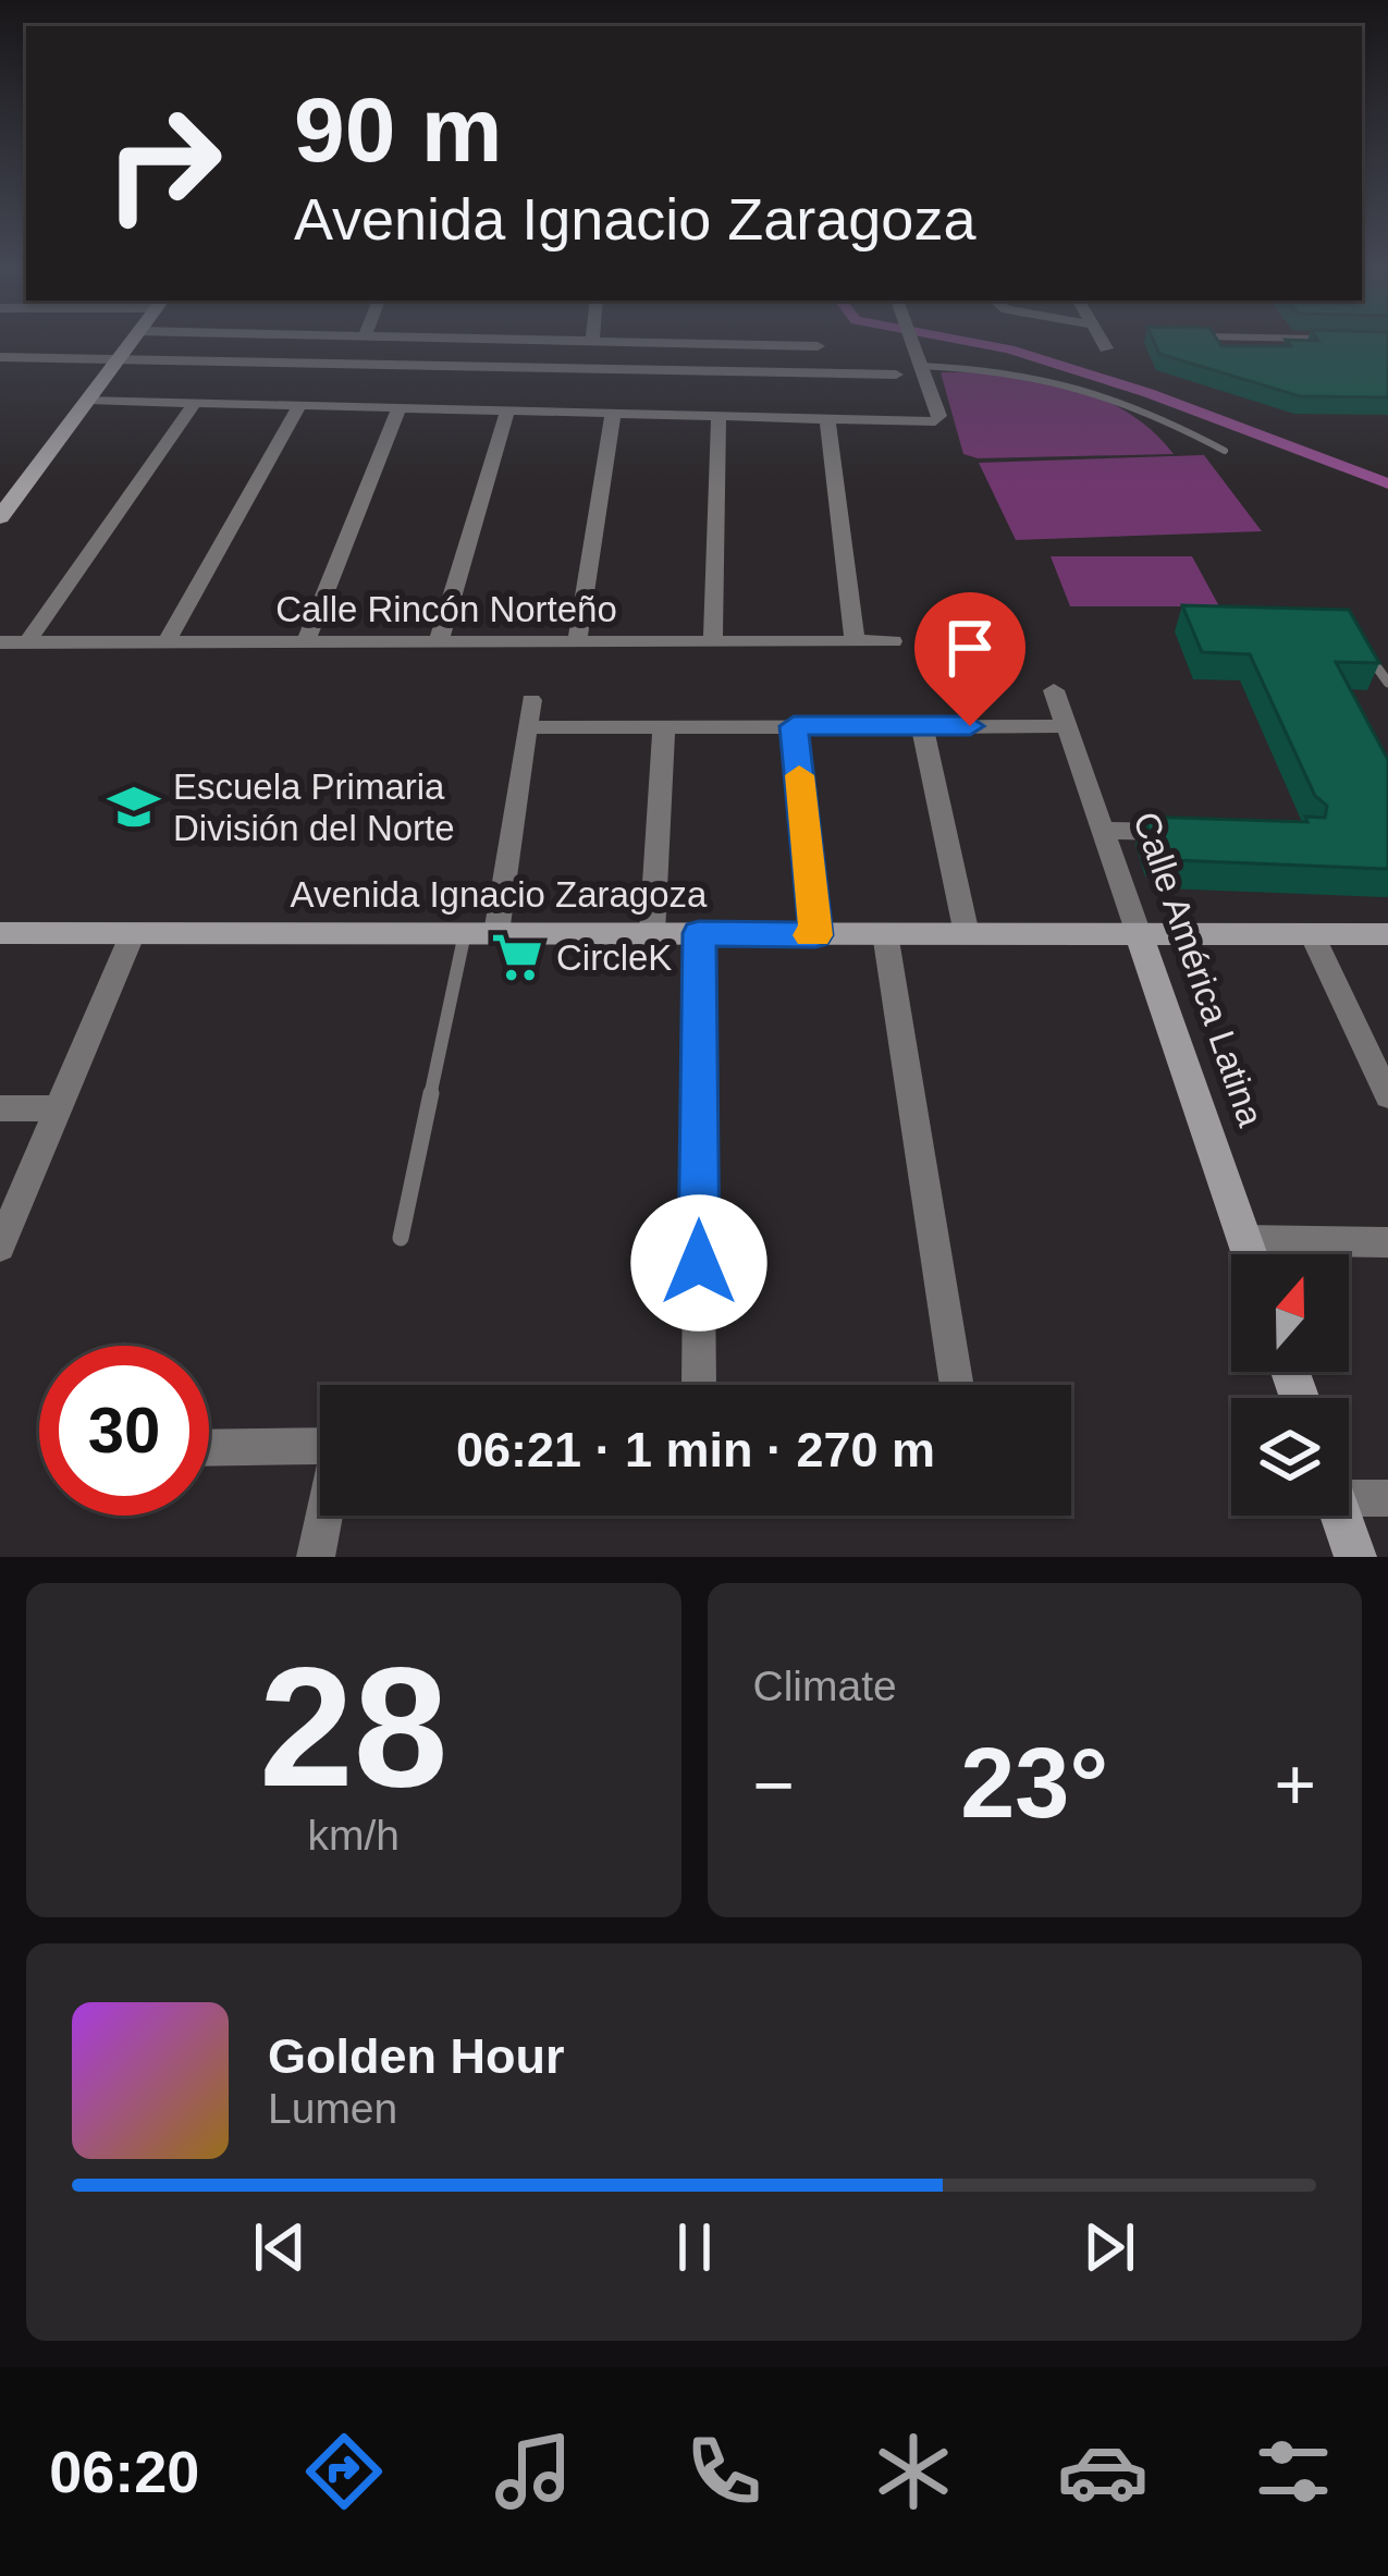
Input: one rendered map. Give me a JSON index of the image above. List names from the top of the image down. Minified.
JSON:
{"streets":{"main road":["Avenida Ignacio Zaragoza","Calle América Latina"],"street":["Calle Rincón Norteño"]},"crossings":[["Avenida Ignacio Zaragoza","Calle América Latina"]],"places":{"school or university":["Escuela Primaria División del Norte"],"supermarket":["CircleK"]},"north":"top","page":{"turn":["90 m","Avenida Ignacio Zaragoza"],"limit":"30","trip":"06:21 · 1 min · 270 m","tile":[["28","km/h"],"Climate"],"heat":["−","23°","+"],"song":["Golden Hour","Lumen"],"tabs":"06:20"}}
